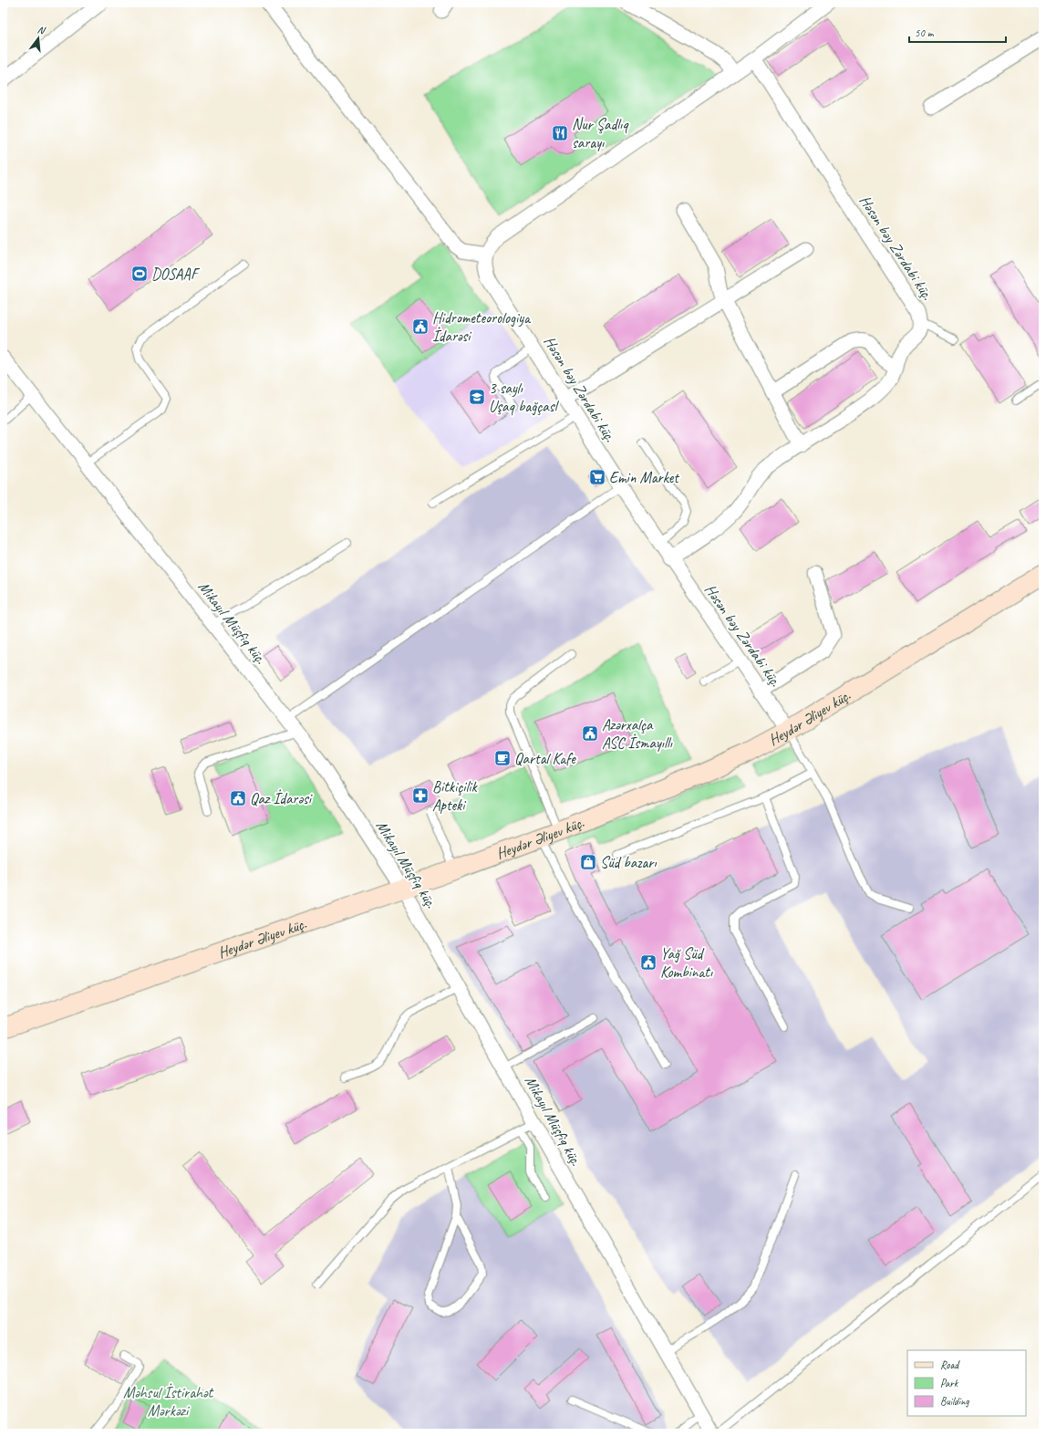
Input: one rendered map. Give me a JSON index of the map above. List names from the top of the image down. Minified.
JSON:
{"streets":{"main road":["Heydər Əliyev küç."],"street":["Həsən bəy Zərdabi küç.","Mikayıl Müşfiq küç."]},"crossings":[["Həsən bəy Zərdabi küç.","Heydər Əliyev küç."],["Mikayıl Müşfiq küç.","Heydər Əliyev küç."]],"parks":["Məhsul İstirahət Mərkəzi"],"places":{"restaurant":["Nur Şadlıq sarayı"],"sports":["DOSAAF"],"public building":["Hidrometeorologiya İdarəsi","Azərxalça ASC İsmayıllı","Qaz İdarəsi","Yağ Süd Kombinatı"],"school or university":["3 saylı Uşaq bağçasl"],"supermarket":["Emin Market"],"cafe":["Qartal Kafe"],"pharmacy":["Bitkiçilik Apteki"],"shop":["Süd bazarı"]},"legend":["Road","Park","Building"],"scale_bar":"50 m","north":"top"}
